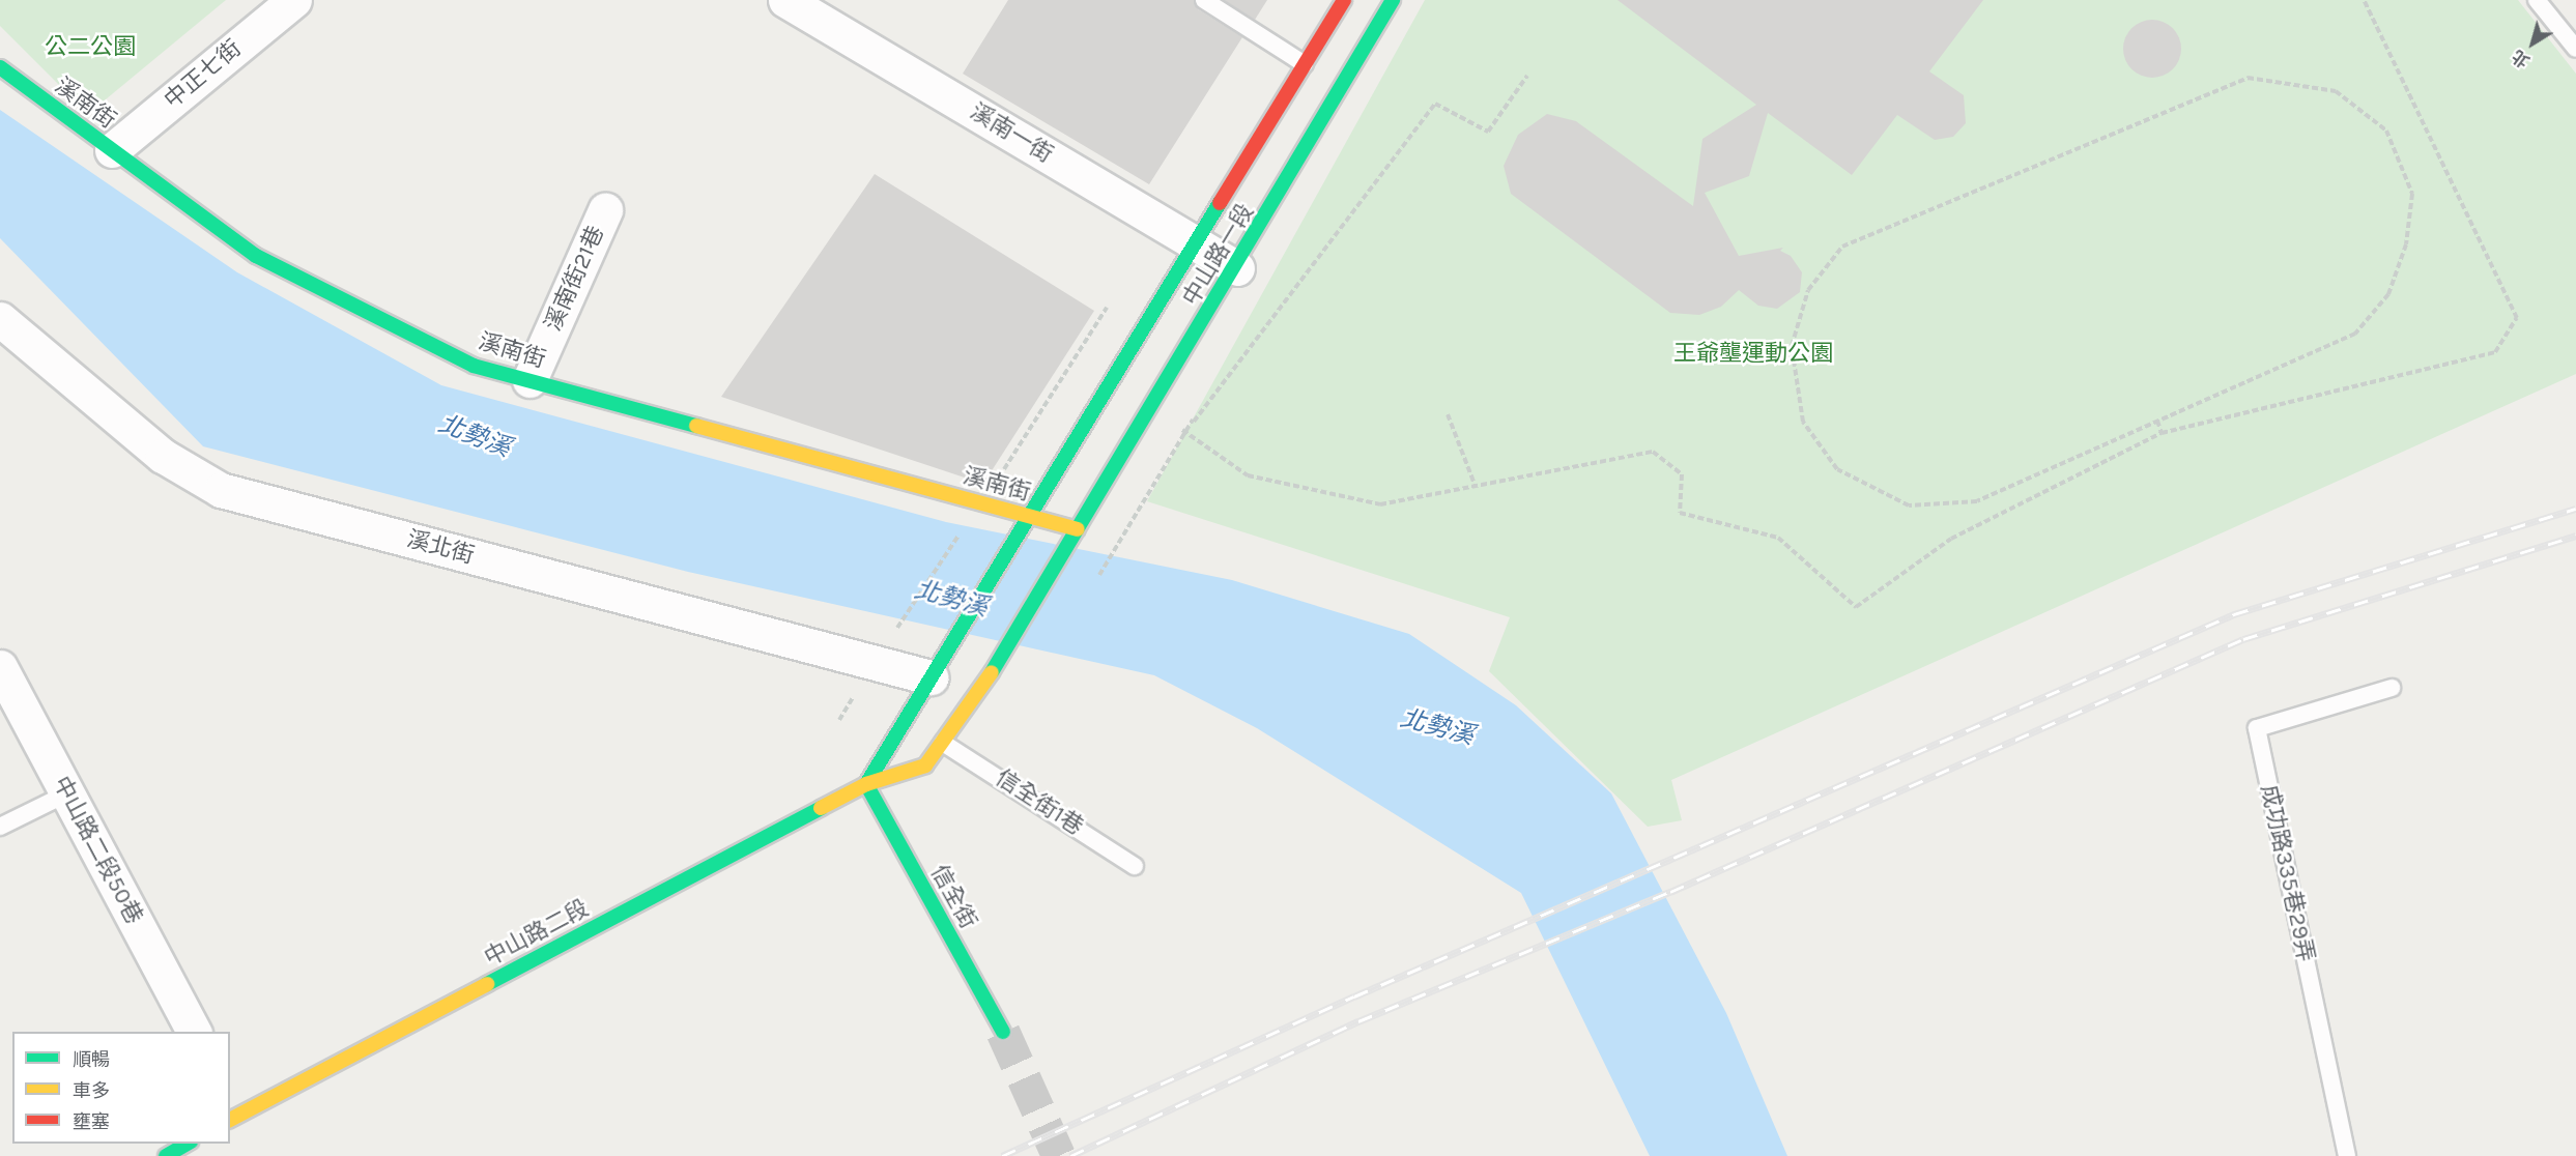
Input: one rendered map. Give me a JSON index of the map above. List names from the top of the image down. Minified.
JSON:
{"streets":{"street":["中正七街","溪南街","溪南一街","中山路一段","溪南街21巷","溪北街","中山路二段50巷","信全街","中山路二段"],"lane":["信全街1巷","成功路335巷29弄"]},"crossings":[["中正七街","溪南街"],["溪南街","中山路一段"],["溪南街","溪南街21巷"],["溪南一街","中山路一段"],["中山路一段","溪北街"],["中山路一段","中山路二段"],["信全街1巷","中山路二段"],["信全街","中山路二段"]],"water":["北勢溪"],"parks":["公二公園","王爺壟運動公園"],"legend":["順暢","車多","壅塞"],"north":"bottom left"}
